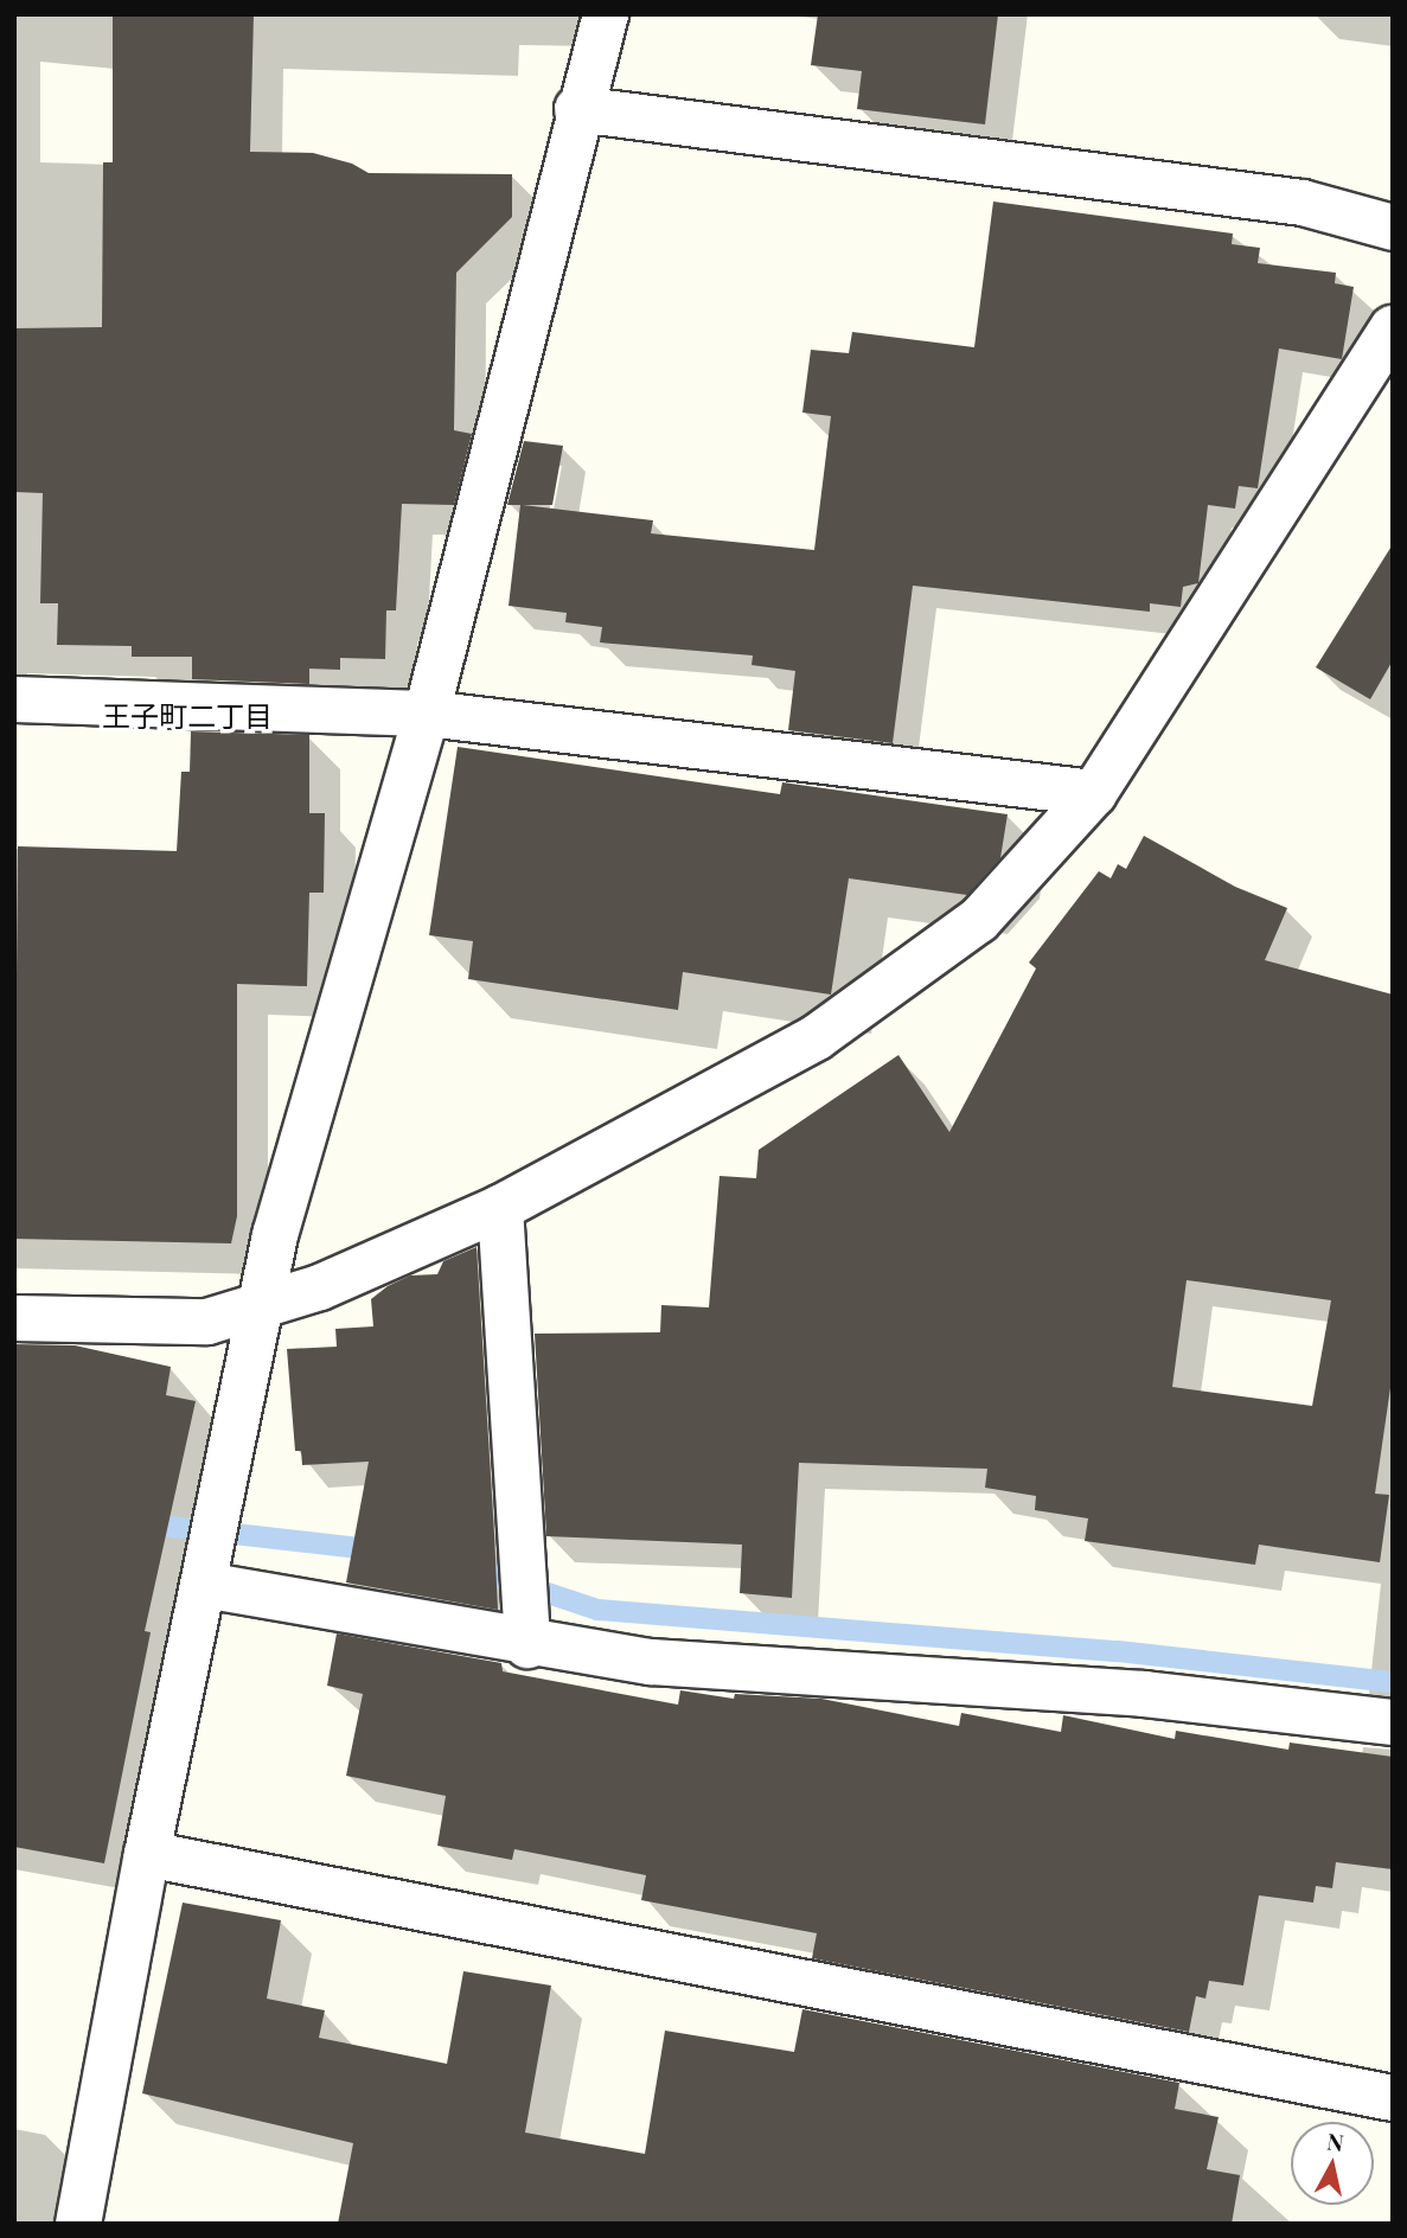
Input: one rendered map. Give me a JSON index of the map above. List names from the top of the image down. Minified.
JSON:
{"districts":["王子町二丁目"],"north":"top"}
